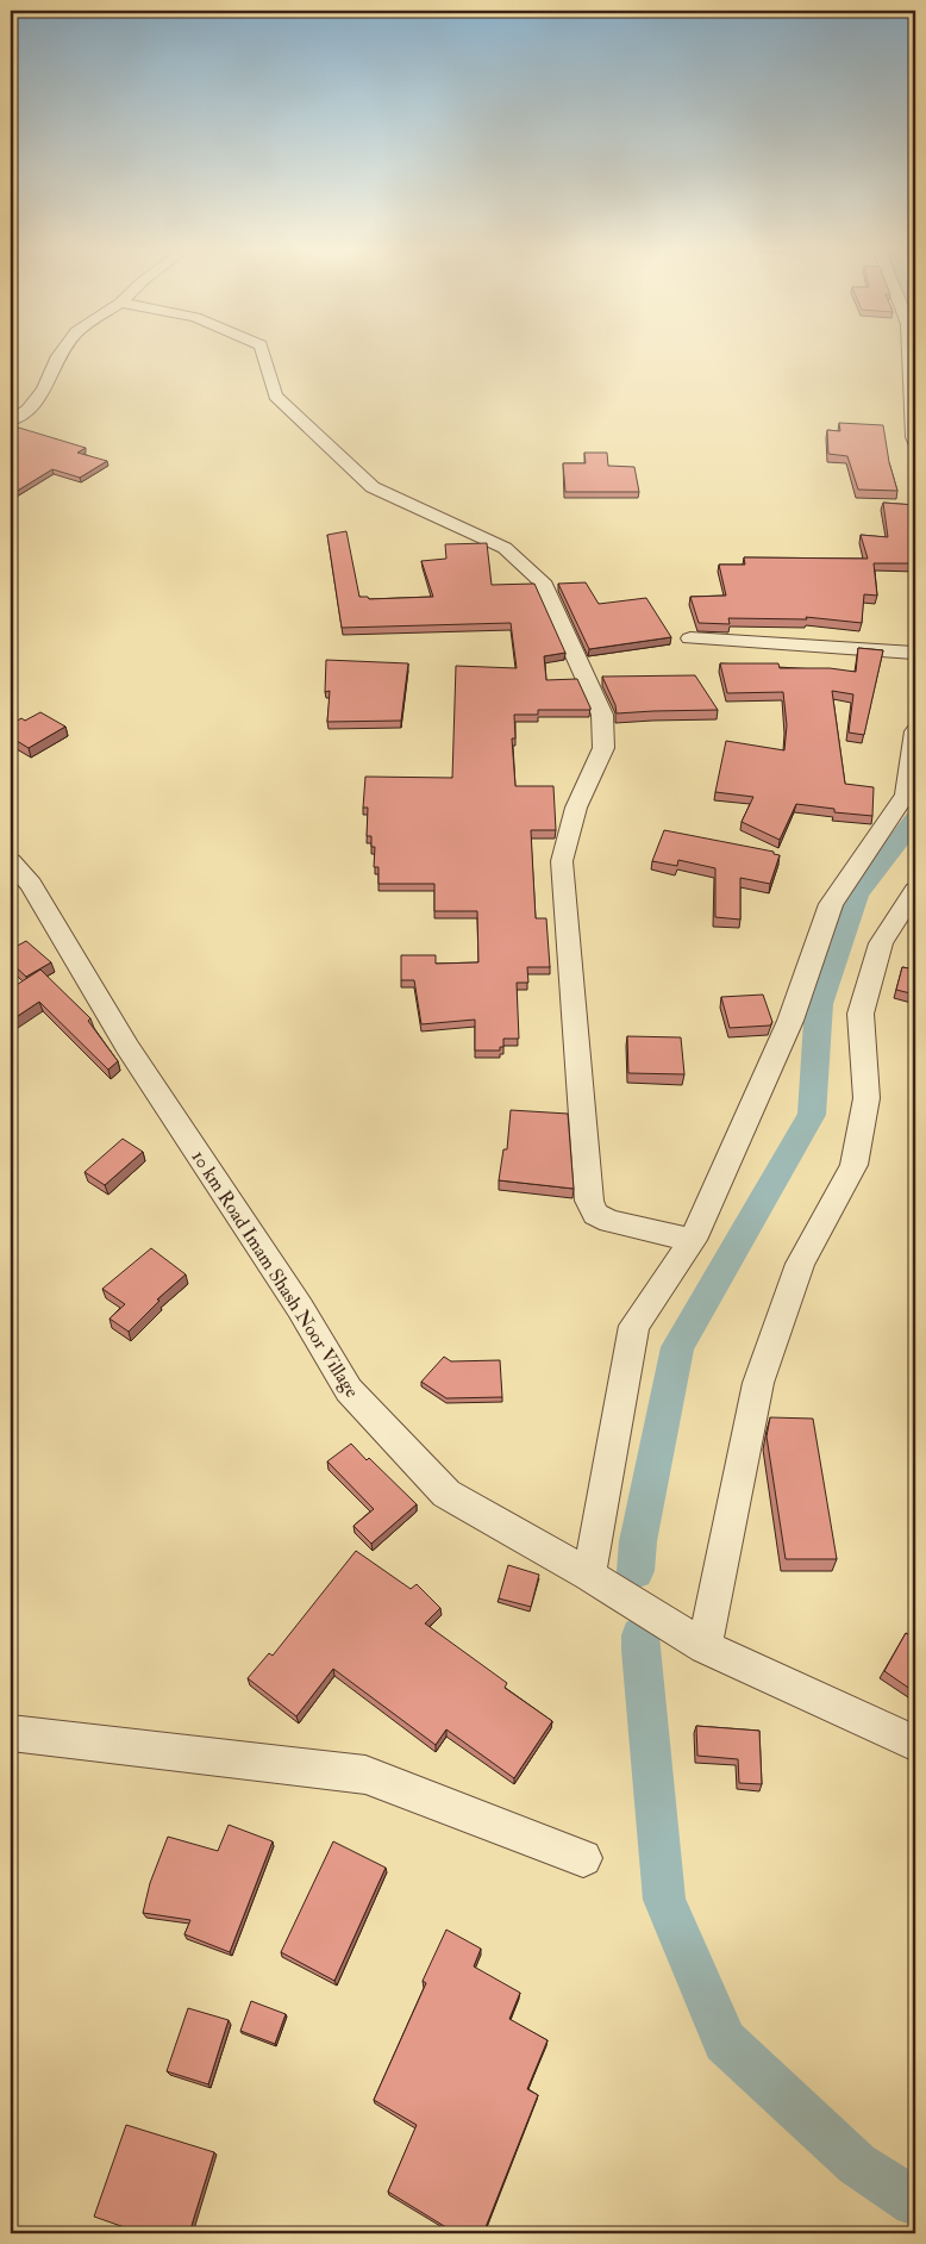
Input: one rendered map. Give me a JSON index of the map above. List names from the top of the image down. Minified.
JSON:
{"streets":{"street":["10 km Road Imam Shash Noor Village"]}}
